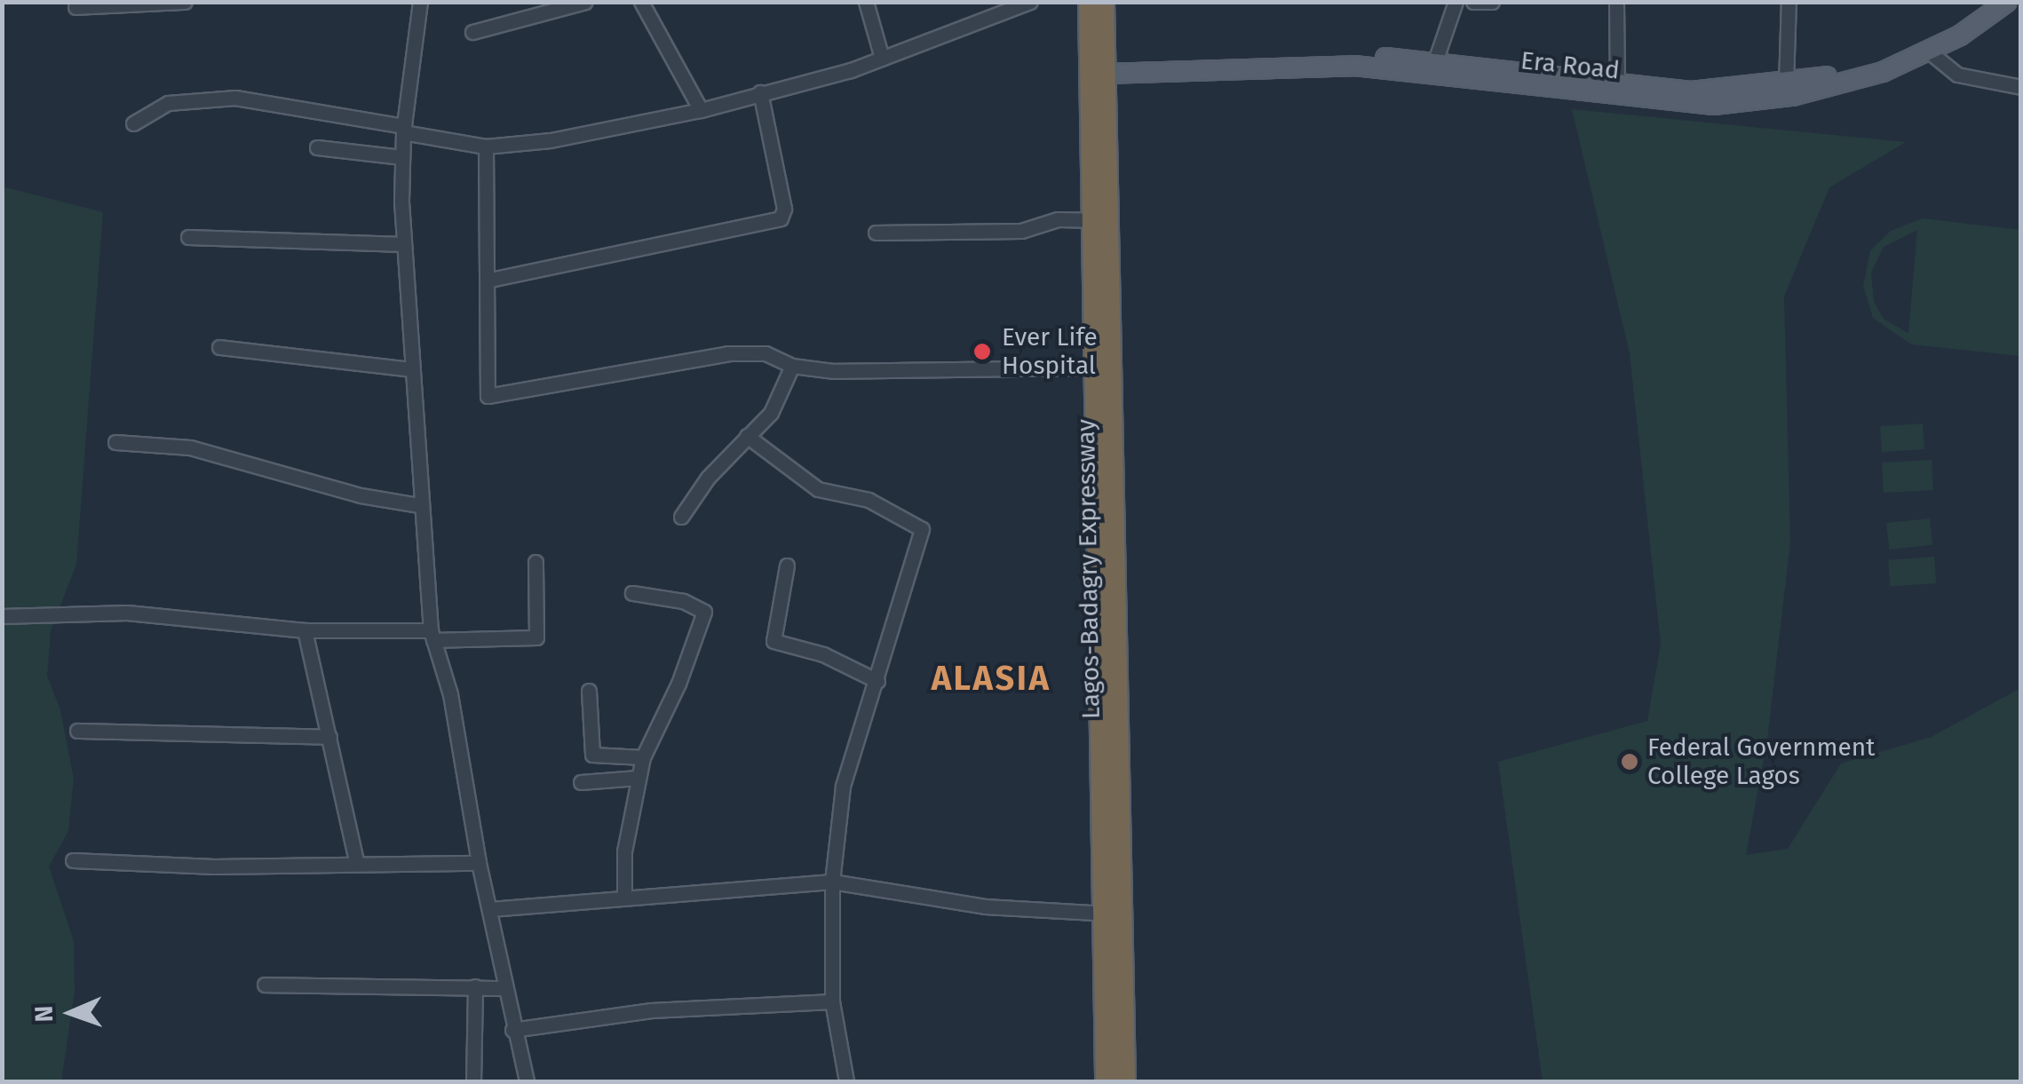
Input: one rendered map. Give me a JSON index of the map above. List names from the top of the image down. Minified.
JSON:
{"streets":{"highway":["Lagos-Badagry Expressway"],"main road":["Era Road"]},"crossings":[["Era Road","Lagos-Badagry Expressway"]],"districts":["ALASIA"],"places":["Ever Life Hospital","Federal Government College Lagos"],"north":"left"}
